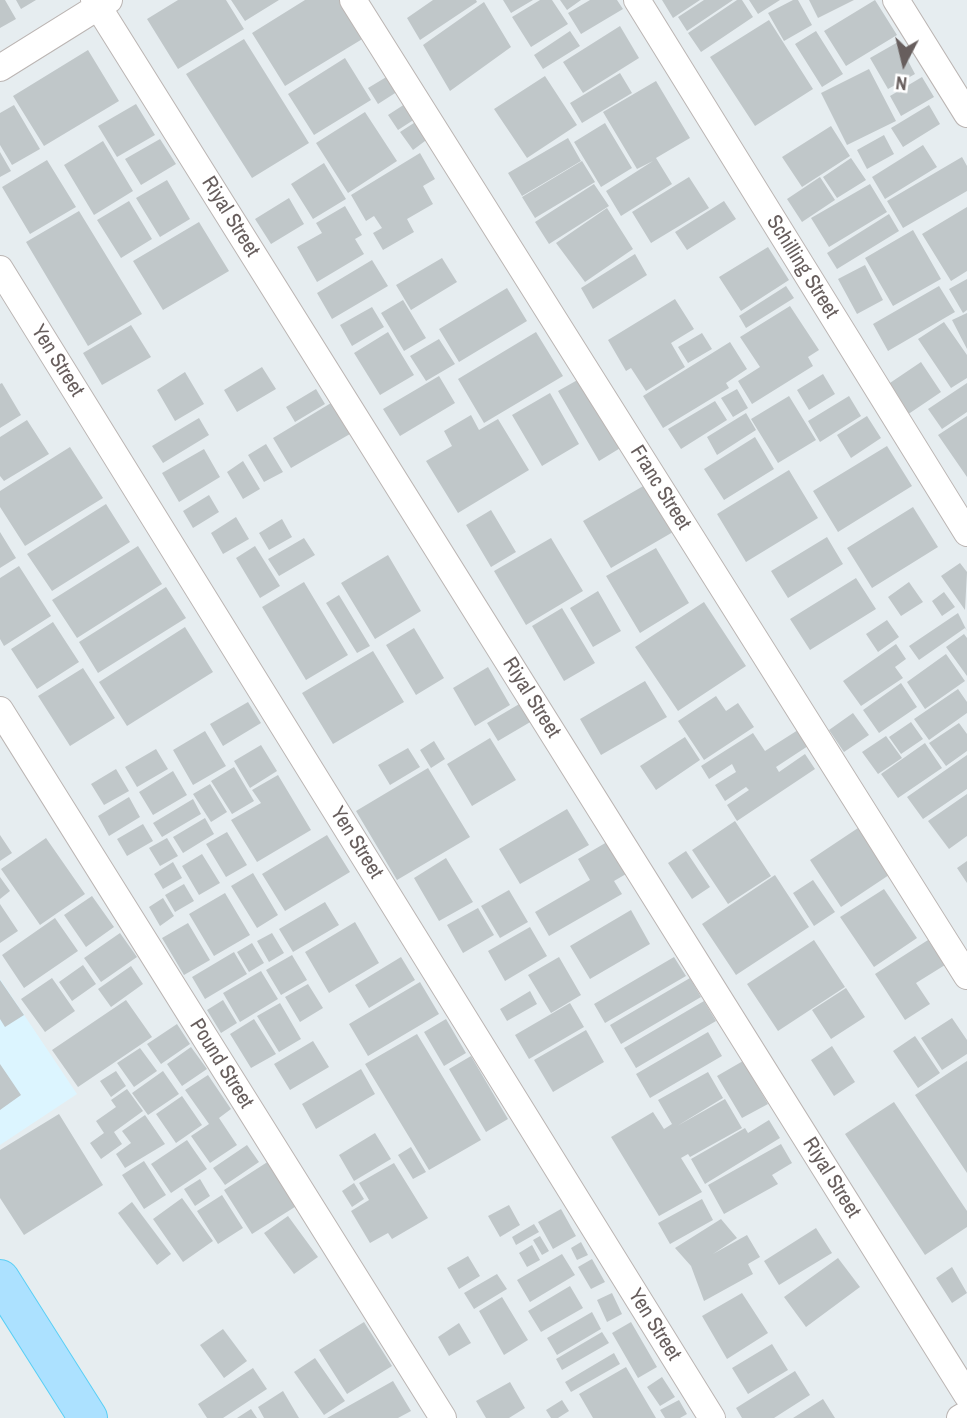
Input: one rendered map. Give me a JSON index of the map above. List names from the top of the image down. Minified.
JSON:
{"streets":{"street":["Riyal Street","Schilling Street","Yen Street","Franc Street","Pound Street"]},"north":"bottom"}
